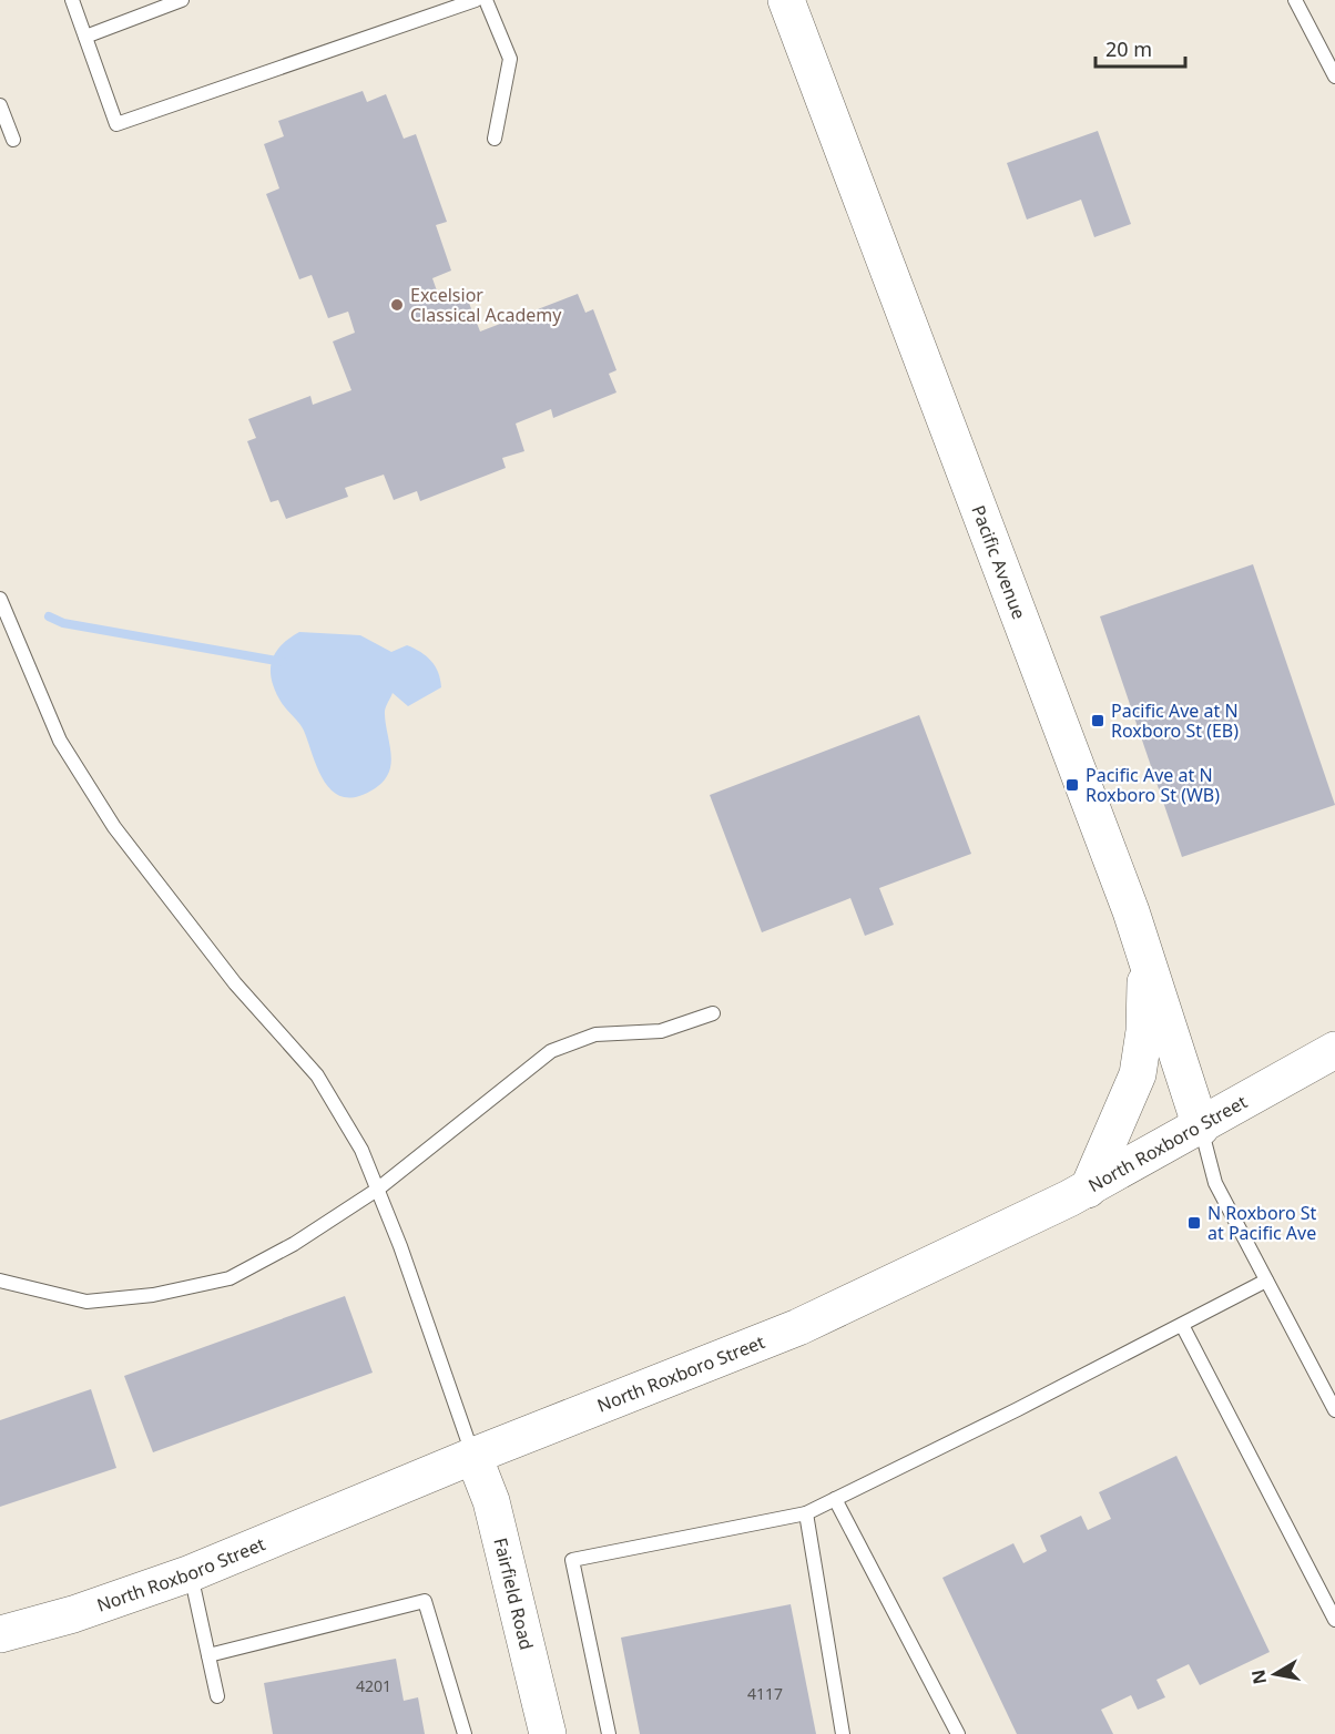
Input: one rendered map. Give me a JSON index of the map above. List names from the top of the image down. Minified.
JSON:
{"streets":{"street":["Pacific Avenue","North Roxboro Street","Fairfield Road"]},"crossings":[["Pacific Avenue","North Roxboro Street"],["North Roxboro Street","Fairfield Road"]],"places":{"other":["Excelsior Classical Academy"],"transit":["Pacific Ave at N Roxboro St (EB)","Pacific Ave at N Roxboro St (WB)","N Roxboro St at Pacific Ave"]},"house_numbers":["4201","4117"],"scale_bar":"20 m","north":"left"}
